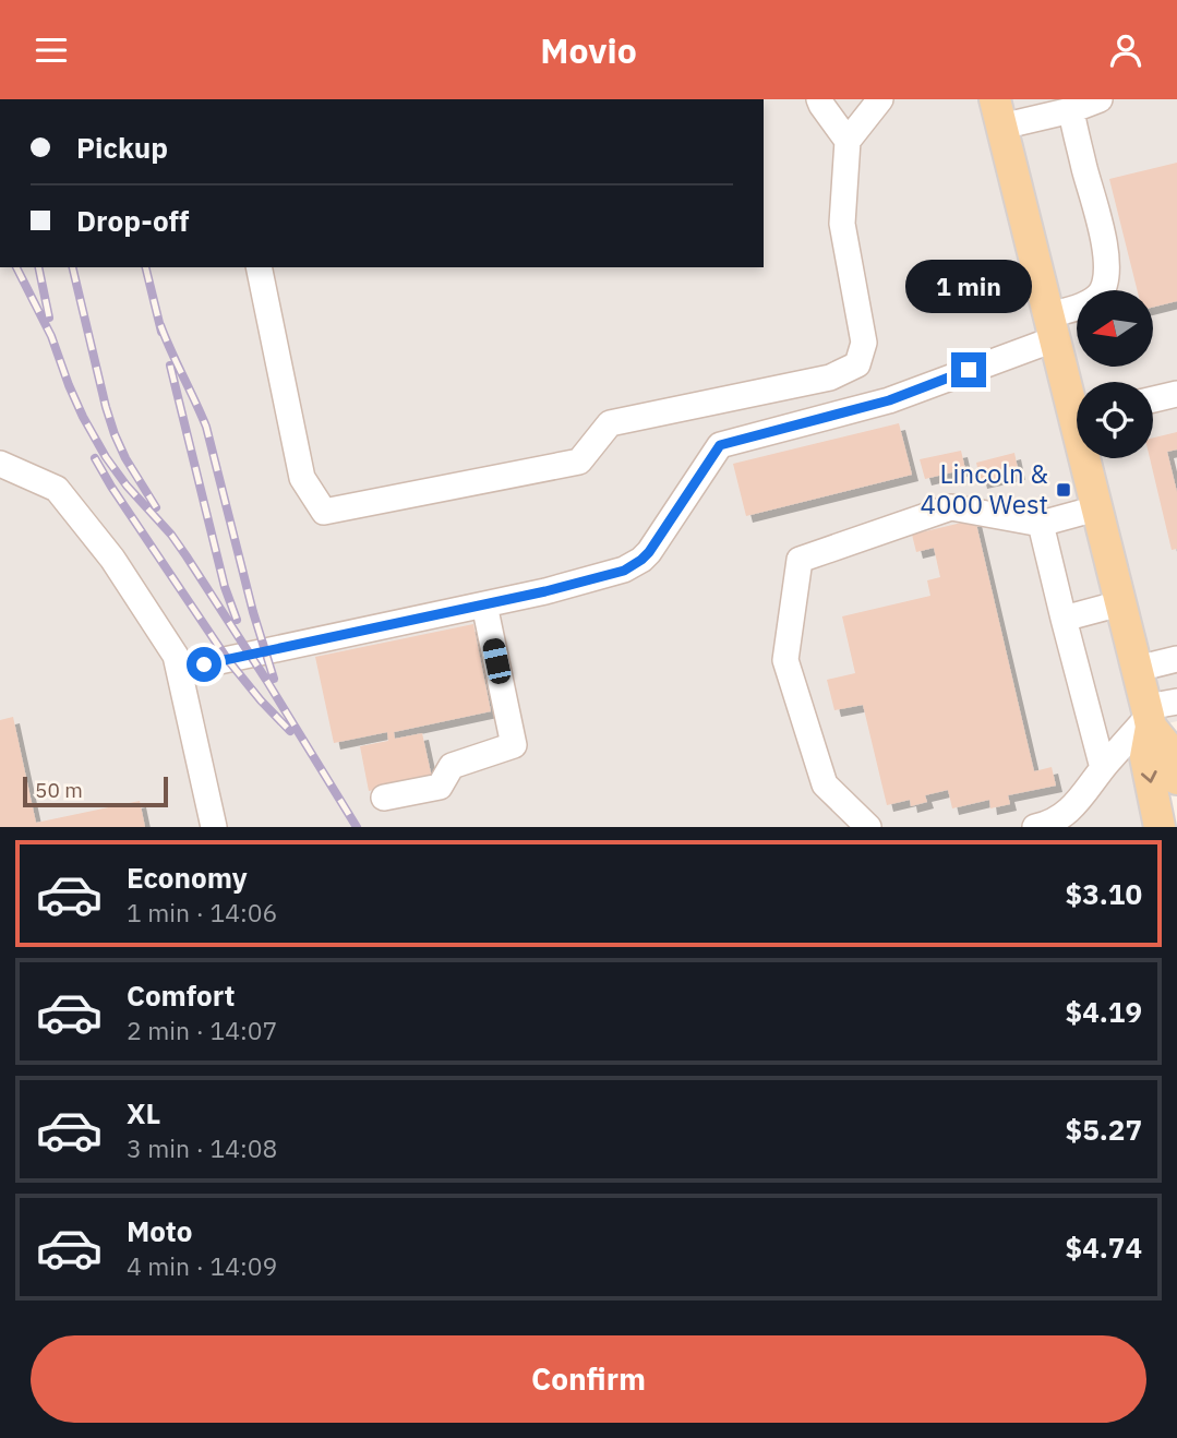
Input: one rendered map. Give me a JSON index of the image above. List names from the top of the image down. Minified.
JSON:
{"places":{"transit":["Lincoln & 4000 West"]},"scale_bar":"50 m","north":"left","page":{"header":"Movio","banner":["Pickup","Drop-off"],"bubble":"1 min","scale":"50 m","list":[{"name":"Economy","note":"1 min · 14:06","value":"$3.10"},{"name":"Comfort","note":"2 min · 14:07","value":"$4.19"},{"name":"XL","note":"3 min · 14:08","value":"$5.27"},{"name":"Moto","note":"4 min · 14:09","value":"$4.74"}],"buttons":"Confirm"}}
